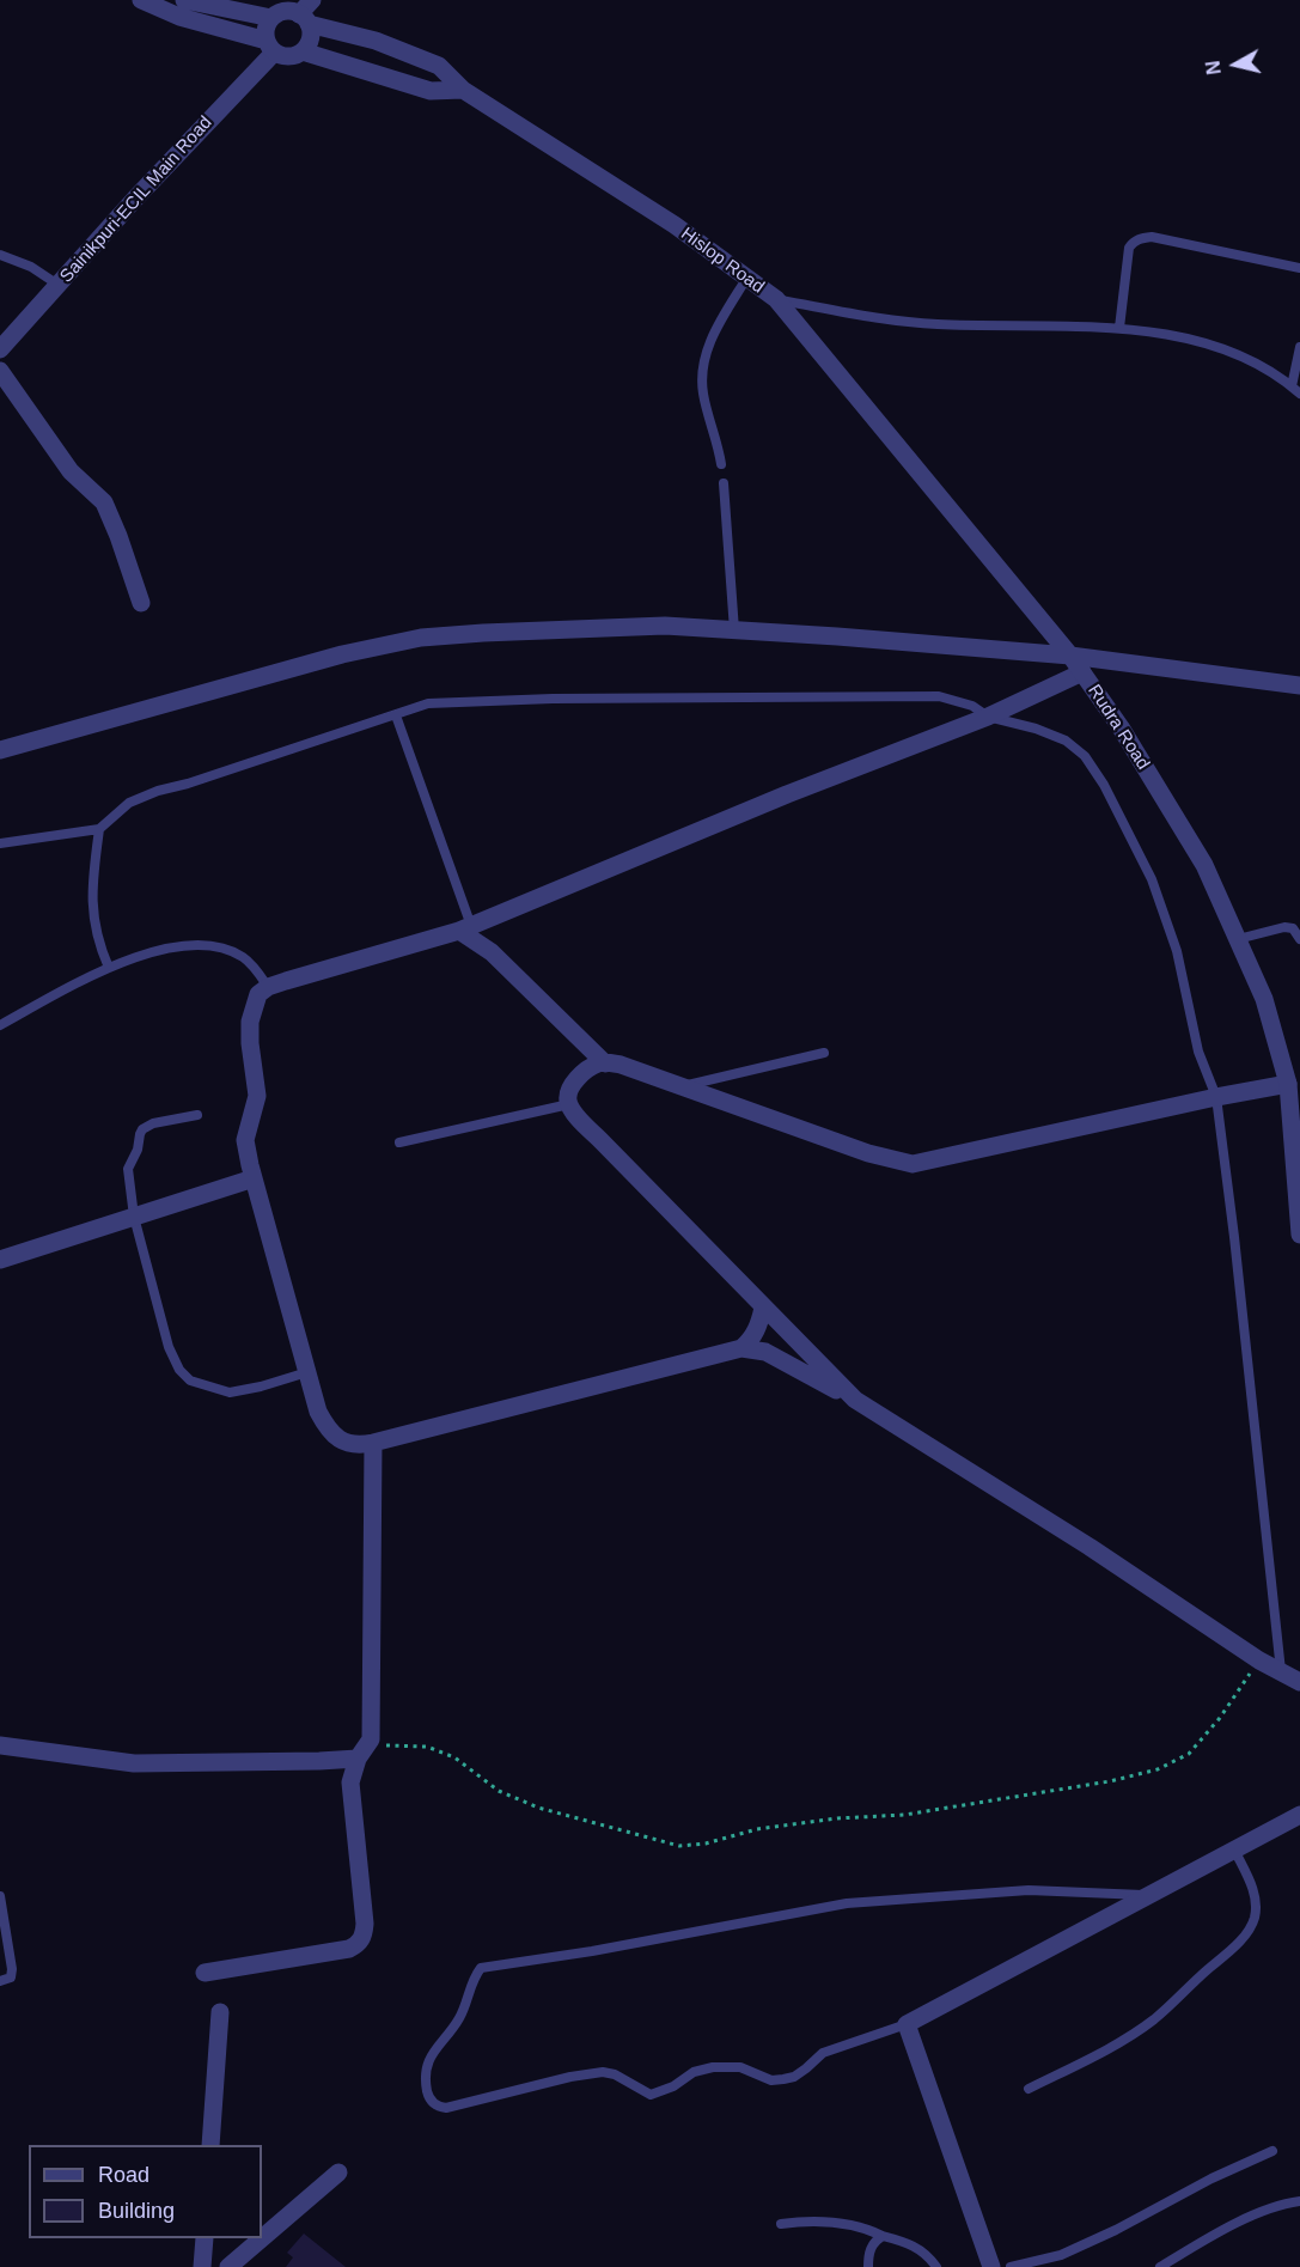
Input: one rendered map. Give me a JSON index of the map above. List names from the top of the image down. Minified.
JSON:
{"streets":{"street":["Sainikpuri-ECIL Main Road","Hislop Road","Rudra Road"]},"crossings":[["Sainikpuri-ECIL Main Road","Hislop Road"],["Hislop Road","Rudra Road"]],"legend":["Road","Building"],"north":"left"}
